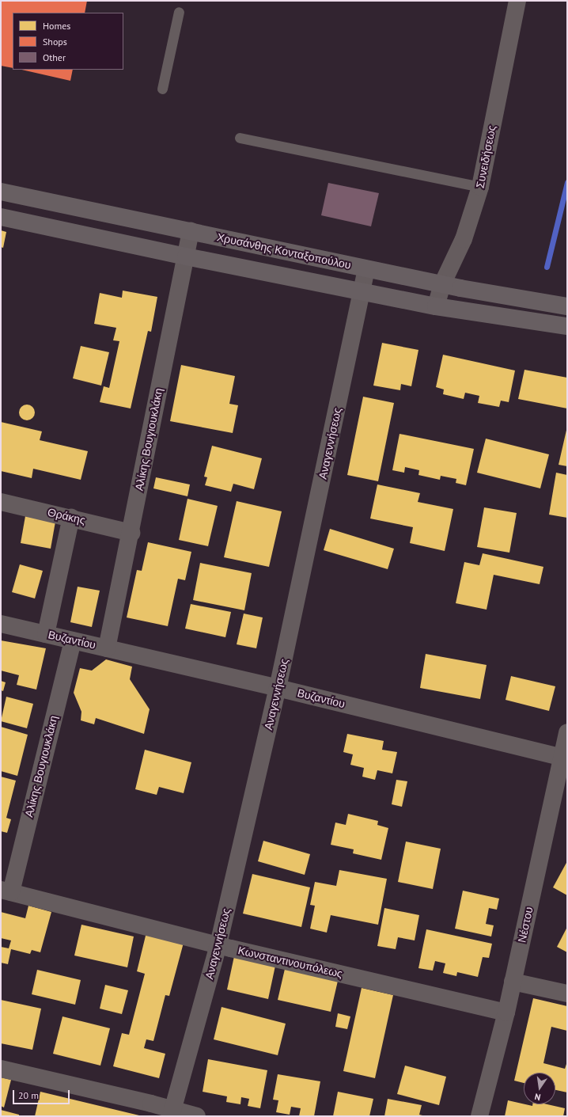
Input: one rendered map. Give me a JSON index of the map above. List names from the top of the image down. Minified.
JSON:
{"streets":{"main road":["Χρυσάνθης Κονταξοπούλου"],"street":["Συνειδήσεως","Αλίκης Βουγιουκλάκη","Αναγεννήσεως","Θράκης","Βυζαντίου","Νέστου","Κωνσταντινουπόλεως"]},"crossings":[["Συνειδήσεως","Χρυσάνθης Κονταξοπούλου"],["Χρυσάνθης Κονταξοπούλου","Αλίκης Βουγιουκλάκη"],["Χρυσάνθης Κονταξοπούλου","Αναγεννήσεως"],["Αλίκης Βουγιουκλάκη","Θράκης"],["Αλίκης Βουγιουκλάκη","Βυζαντίου"],["Αλίκης Βουγιουκλάκη","Κωνσταντινουπόλεως"],["Αναγεννήσεως","Βυζαντίου"],["Αναγεννήσεως","Κωνσταντινουπόλεως"],["Βυζαντίου","Νέστου"],["Νέστου","Κωνσταντινουπόλεως"]],"legend":["Homes","Shops","Other"],"scale_bar":"20 m","north":"bottom"}
